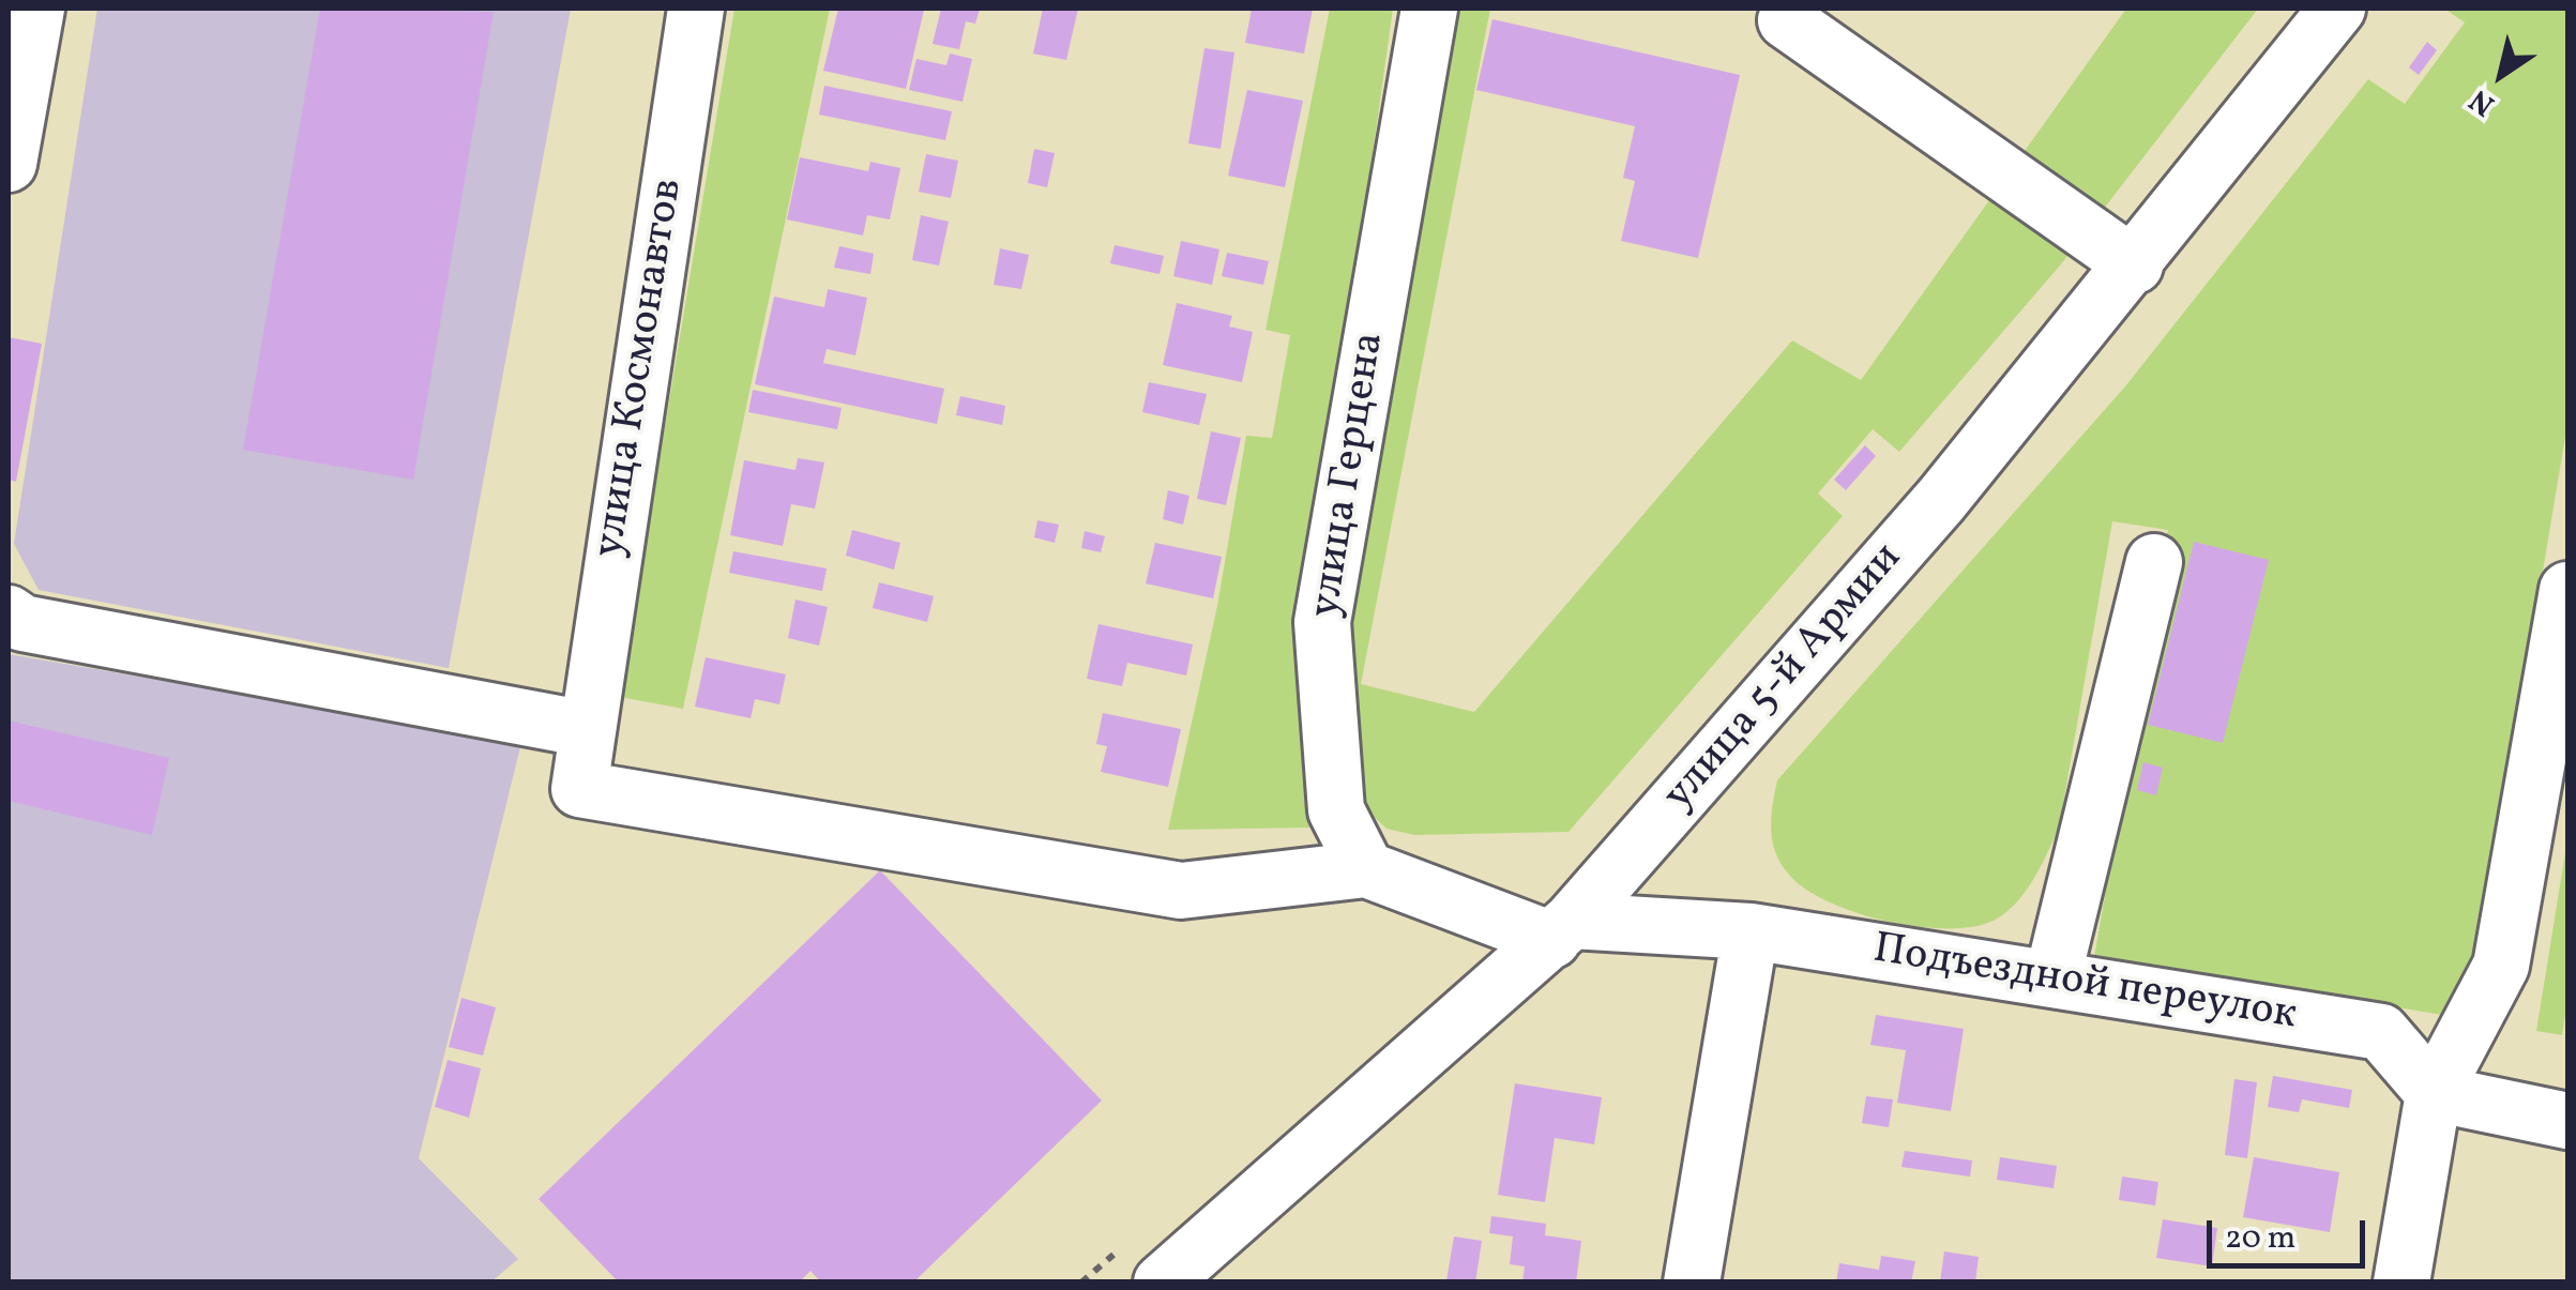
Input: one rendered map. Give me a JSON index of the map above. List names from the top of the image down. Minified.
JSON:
{"streets":{"street":["улица Космонавтов","улица Герцена","улица 5-й Армии","Подъездной переулок"]},"crossings":[["улица Космонавтов","улица Герцена"],["улица 5-й Армии","Подъездной переулок"]],"scale_bar":"20 m","north":"bottom left"}
